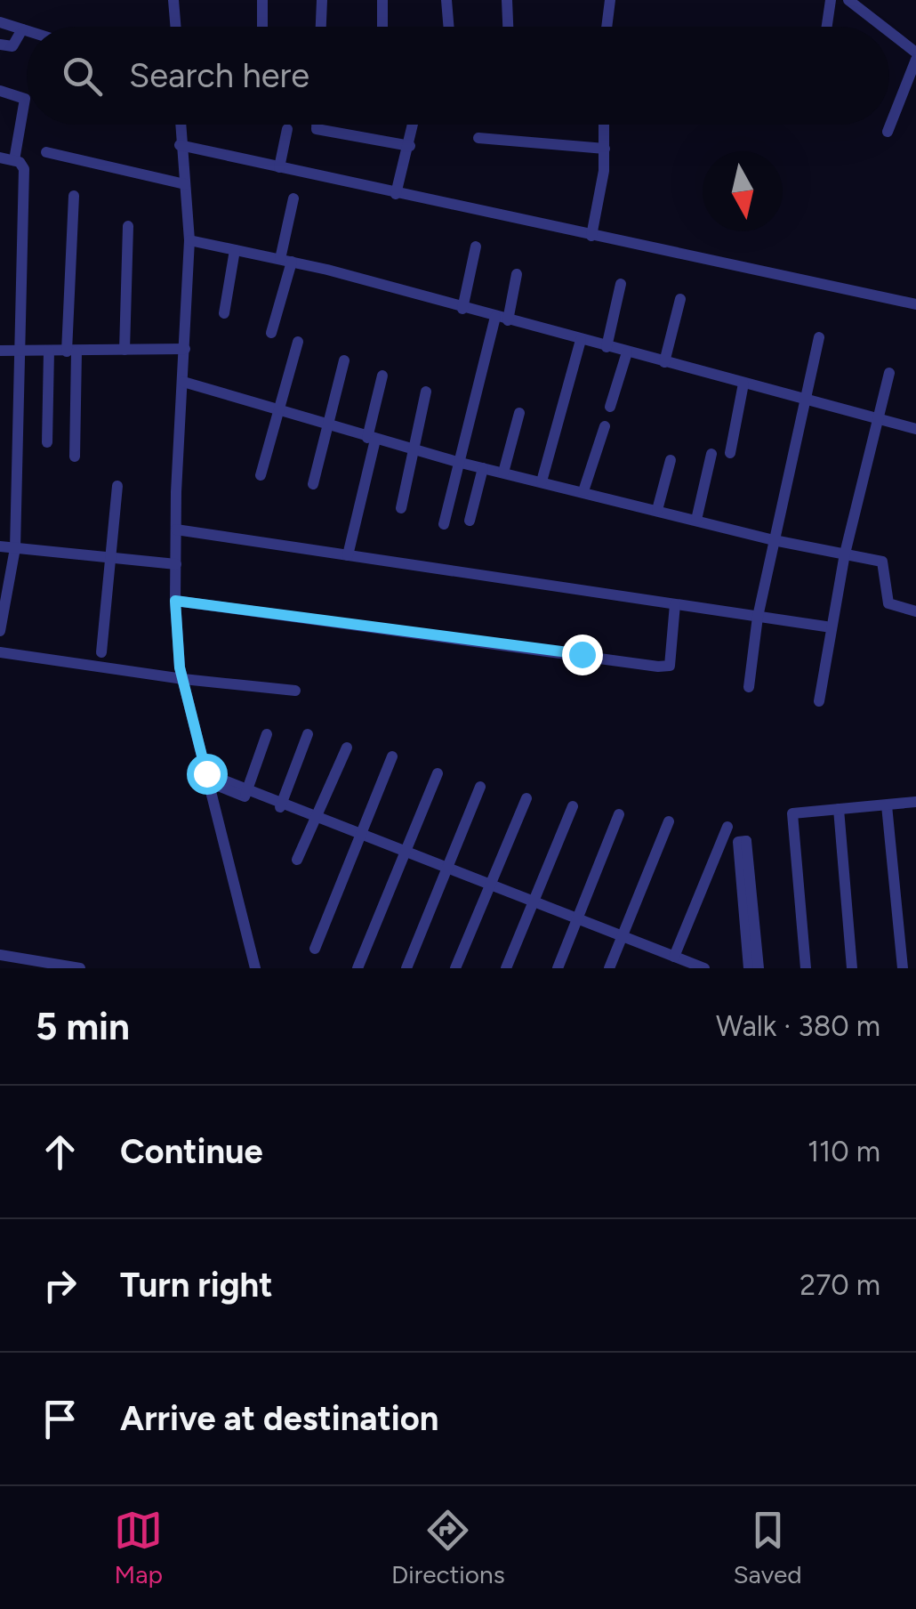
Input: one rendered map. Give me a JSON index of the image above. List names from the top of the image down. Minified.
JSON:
{"north":"bottom","page":{"search":"Search here","heading":["5 min","Walk · 380 m"],"list":[["Continue","110 m"],["Turn right","270 m"],"Arrive at destination"],"nav":["Map","Directions","Saved"]}}
